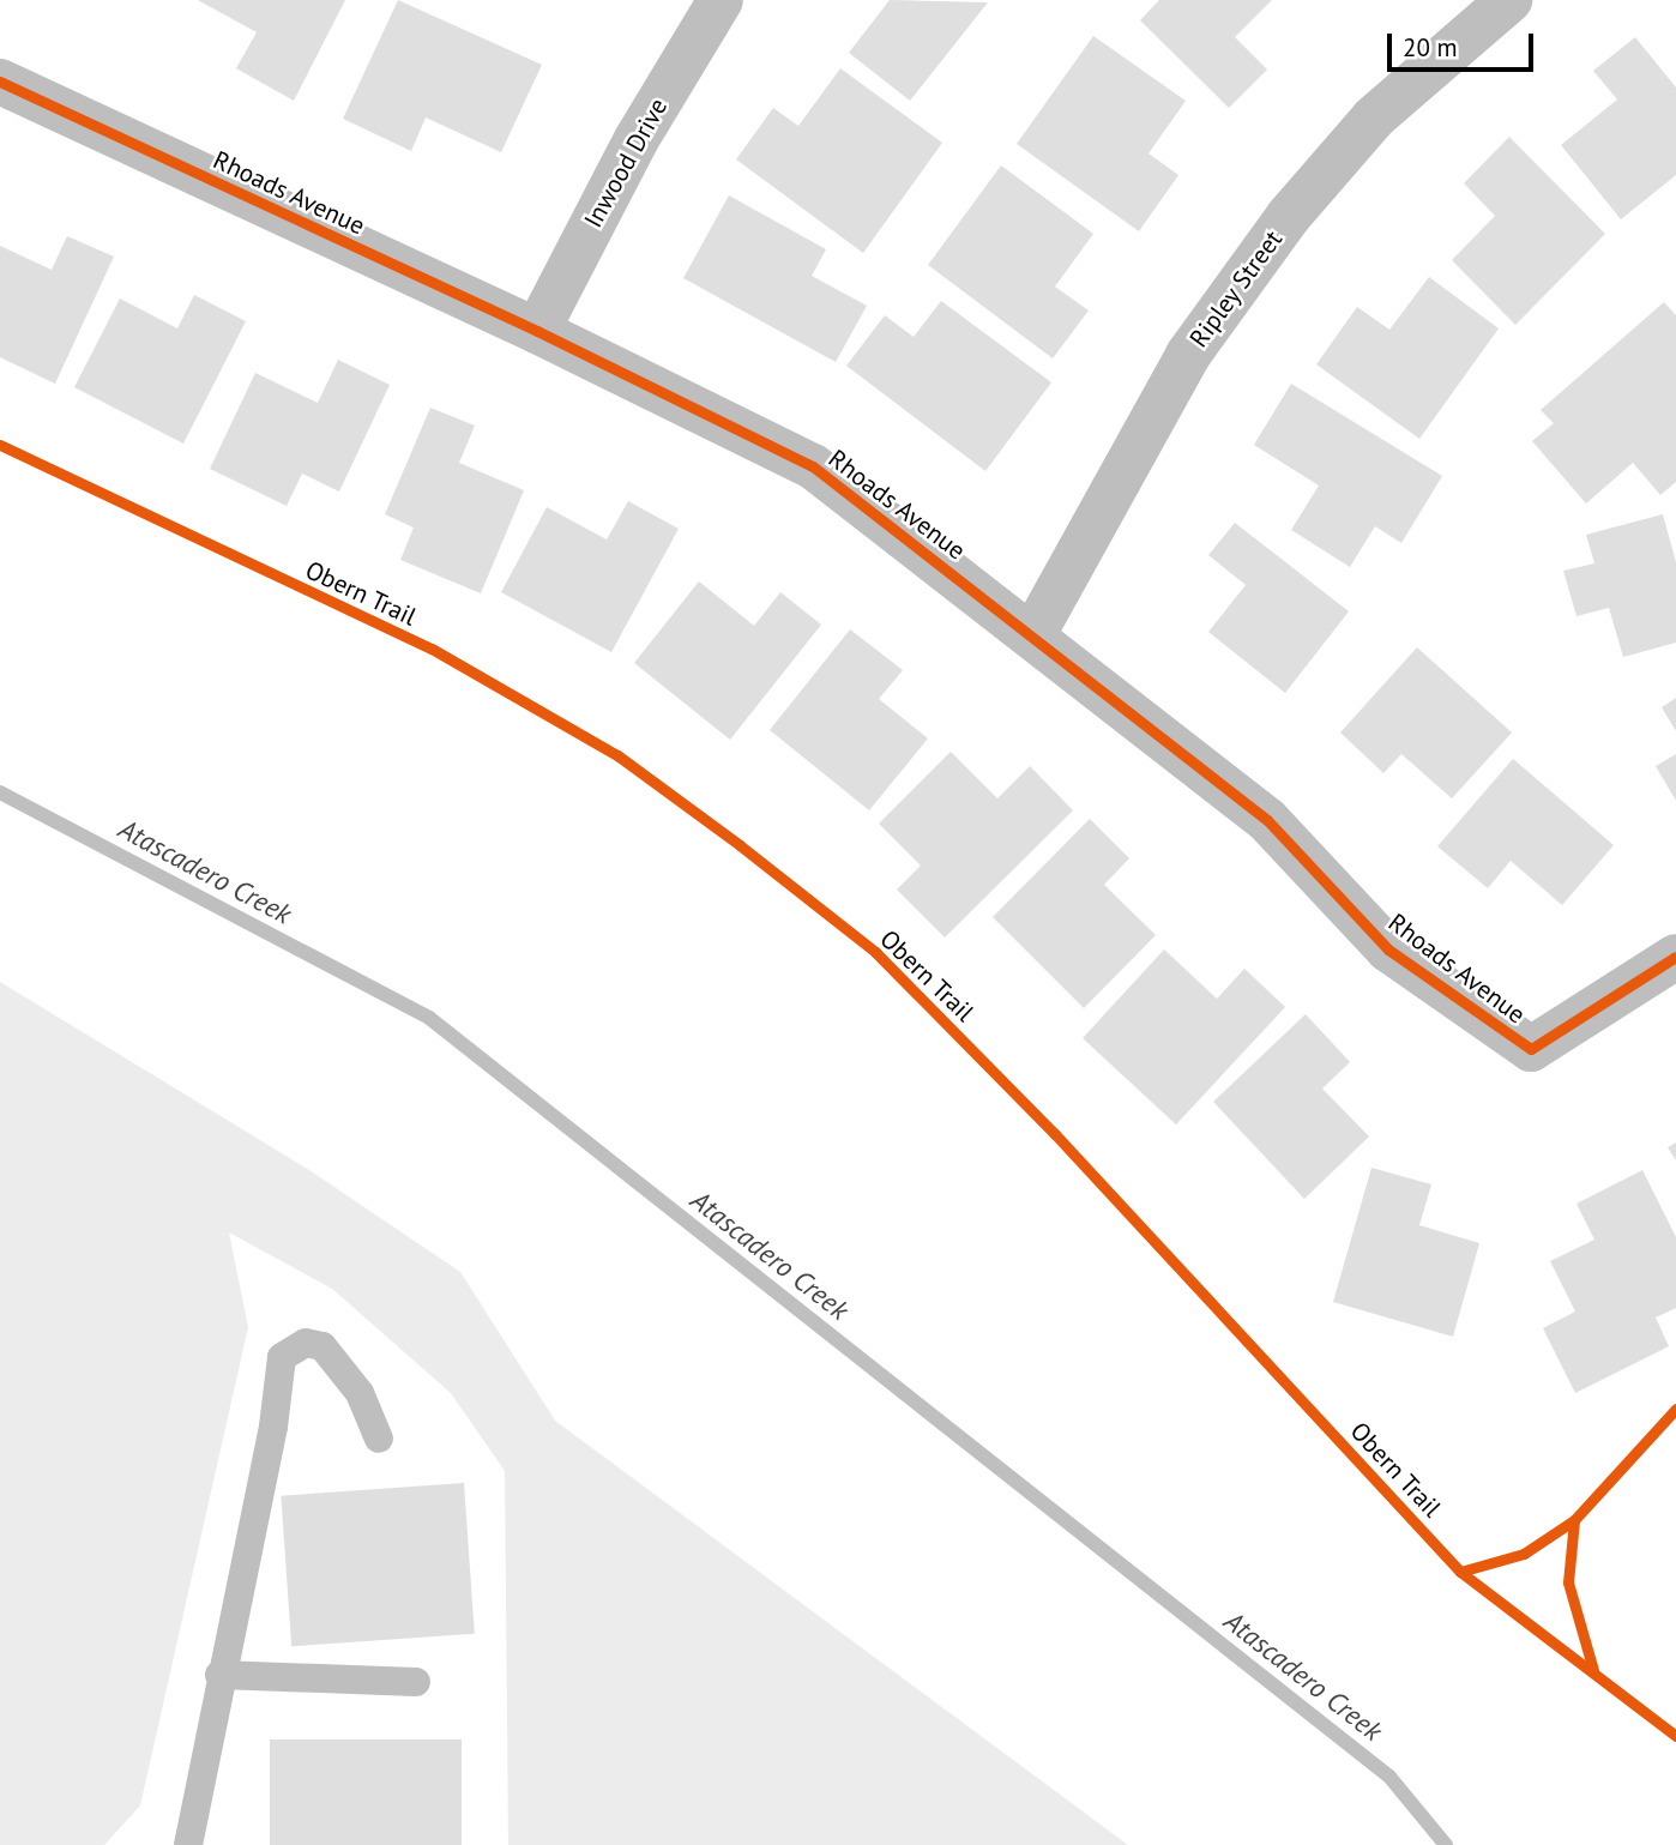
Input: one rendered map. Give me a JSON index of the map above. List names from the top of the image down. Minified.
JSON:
{"streets":{"street":["Inwood Drive","Rhoads Avenue","Ripley Street"],"cycle path":["Obern Trail"]},"crossings":[["Inwood Drive","Rhoads Avenue"],["Rhoads Avenue","Ripley Street"]],"water":["Atascadero Creek"],"scale_bar":"20 m"}
